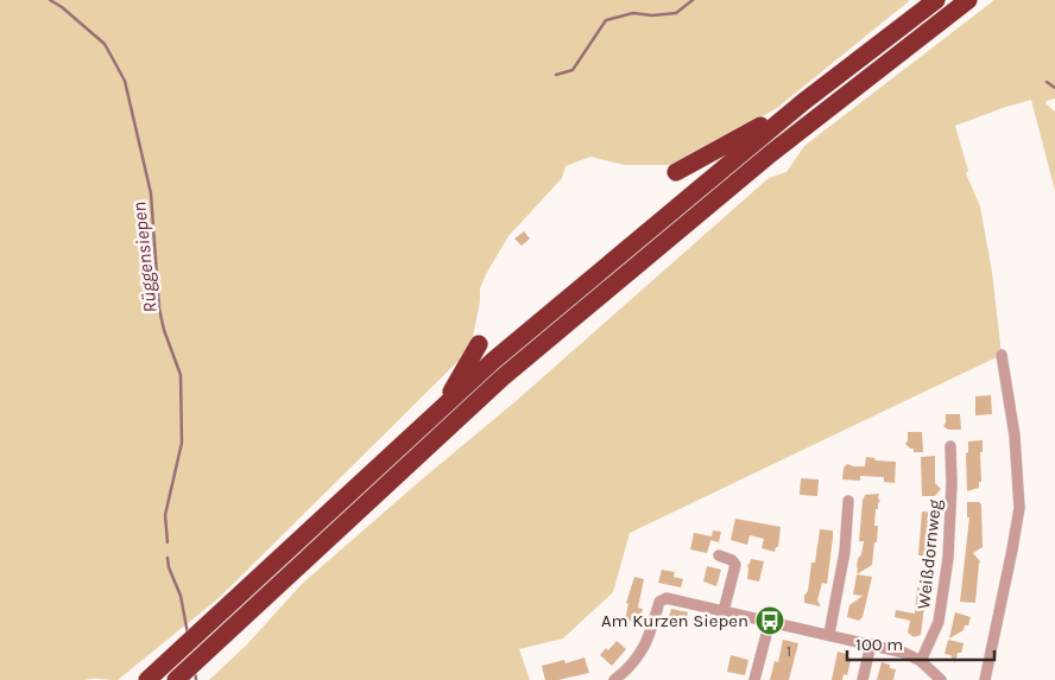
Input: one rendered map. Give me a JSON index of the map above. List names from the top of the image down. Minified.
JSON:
{"streets":{"street":["Weißdornweg"]},"water":["Rüggensiepen"],"places":{"bus stop":["Am Kurzen Siepen"]},"house_numbers":["1"],"scale_bar":"100 m"}
